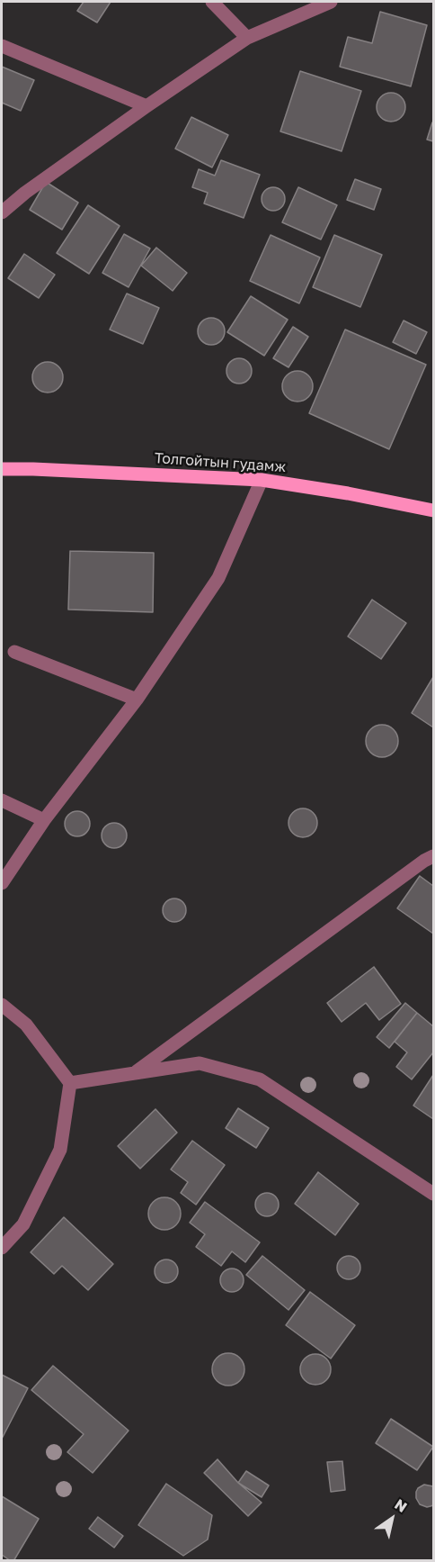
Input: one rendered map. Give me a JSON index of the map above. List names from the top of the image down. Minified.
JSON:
{"streets":{"main road":["Толгойтын гудамж"]},"north":"top right"}
